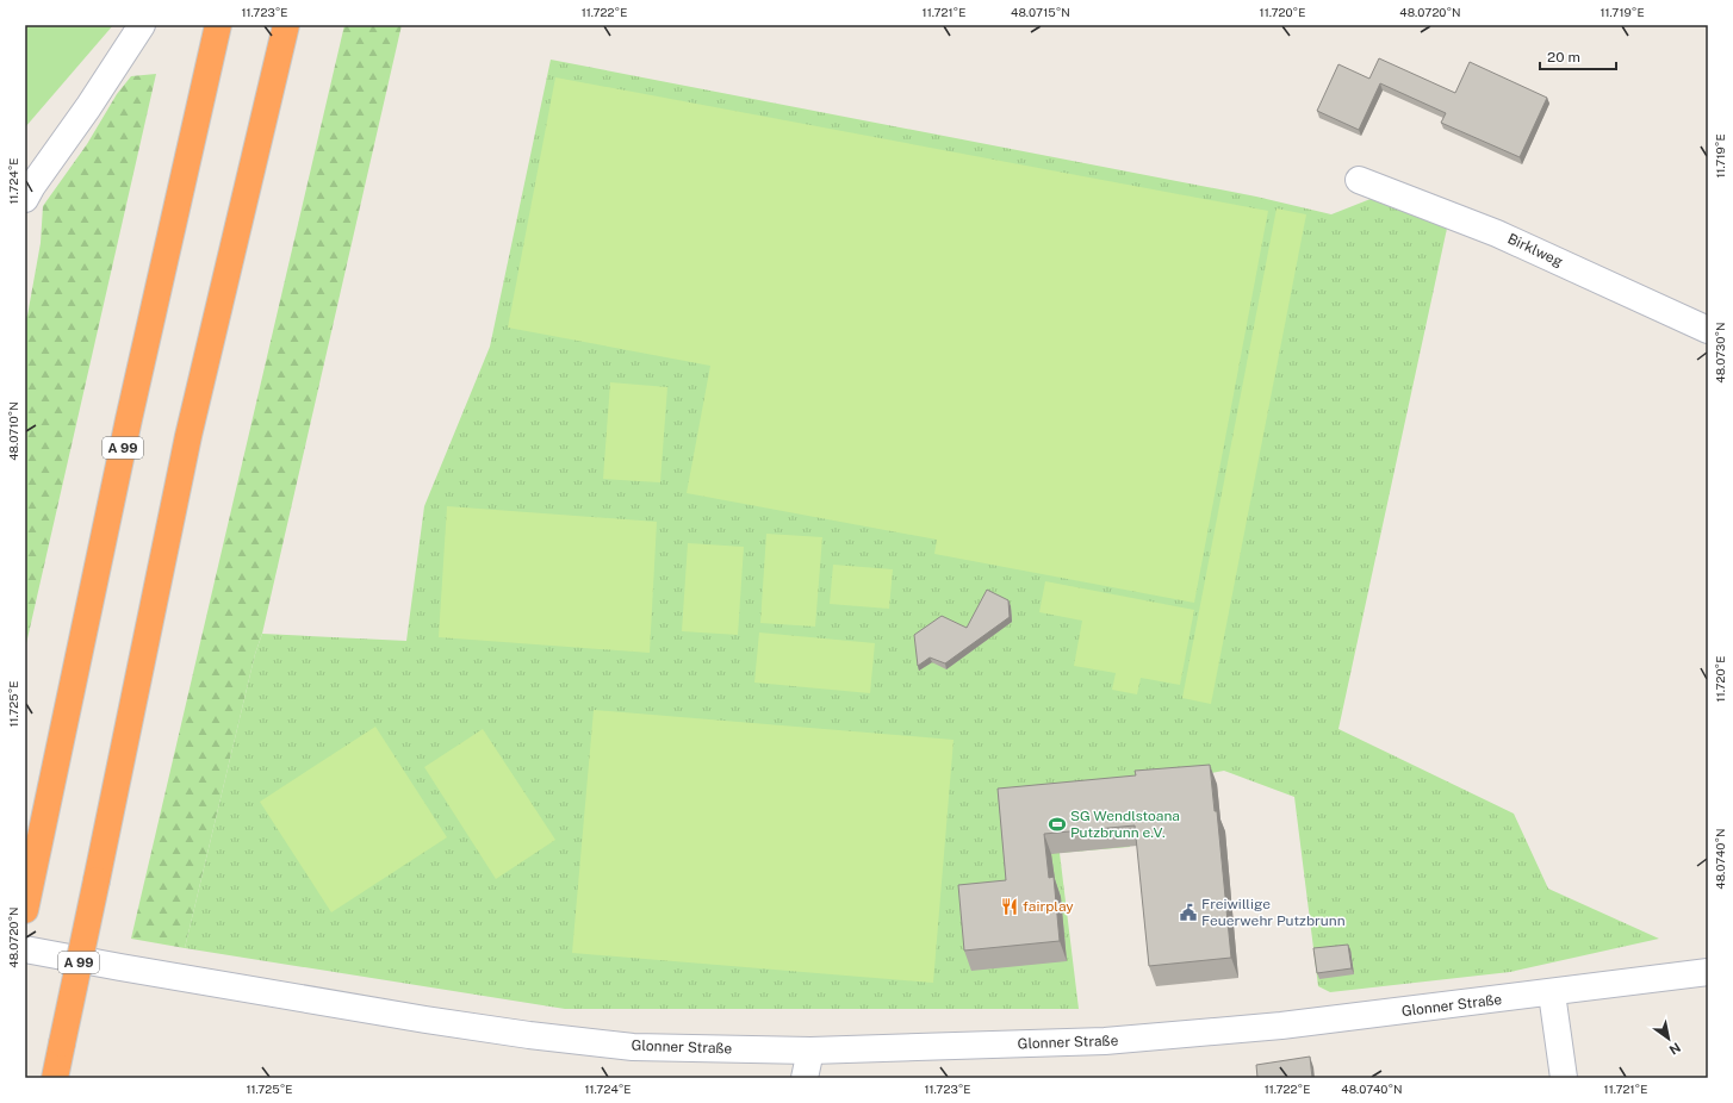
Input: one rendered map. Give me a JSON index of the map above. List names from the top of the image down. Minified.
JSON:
{"streets":{"highway":["A 99"],"street":["Birklweg","Glonner Straße"]},"places":{"sports":["SG Wendlstoana Putzbrunn e.V."],"restaurant":["fairplay"],"public building":["Freiwillige Feuerwehr Putzbrunn"]},"scale_bar":"20 m","north":"bottom right","coordinates":["11.723°E","11.722°E","11.721°E","48.0715°N","11.720°E","48.0720°N","11.719°E","11.724°E","48.0730°N","48.0710°N","11.725°E","48.0740°N"]}
